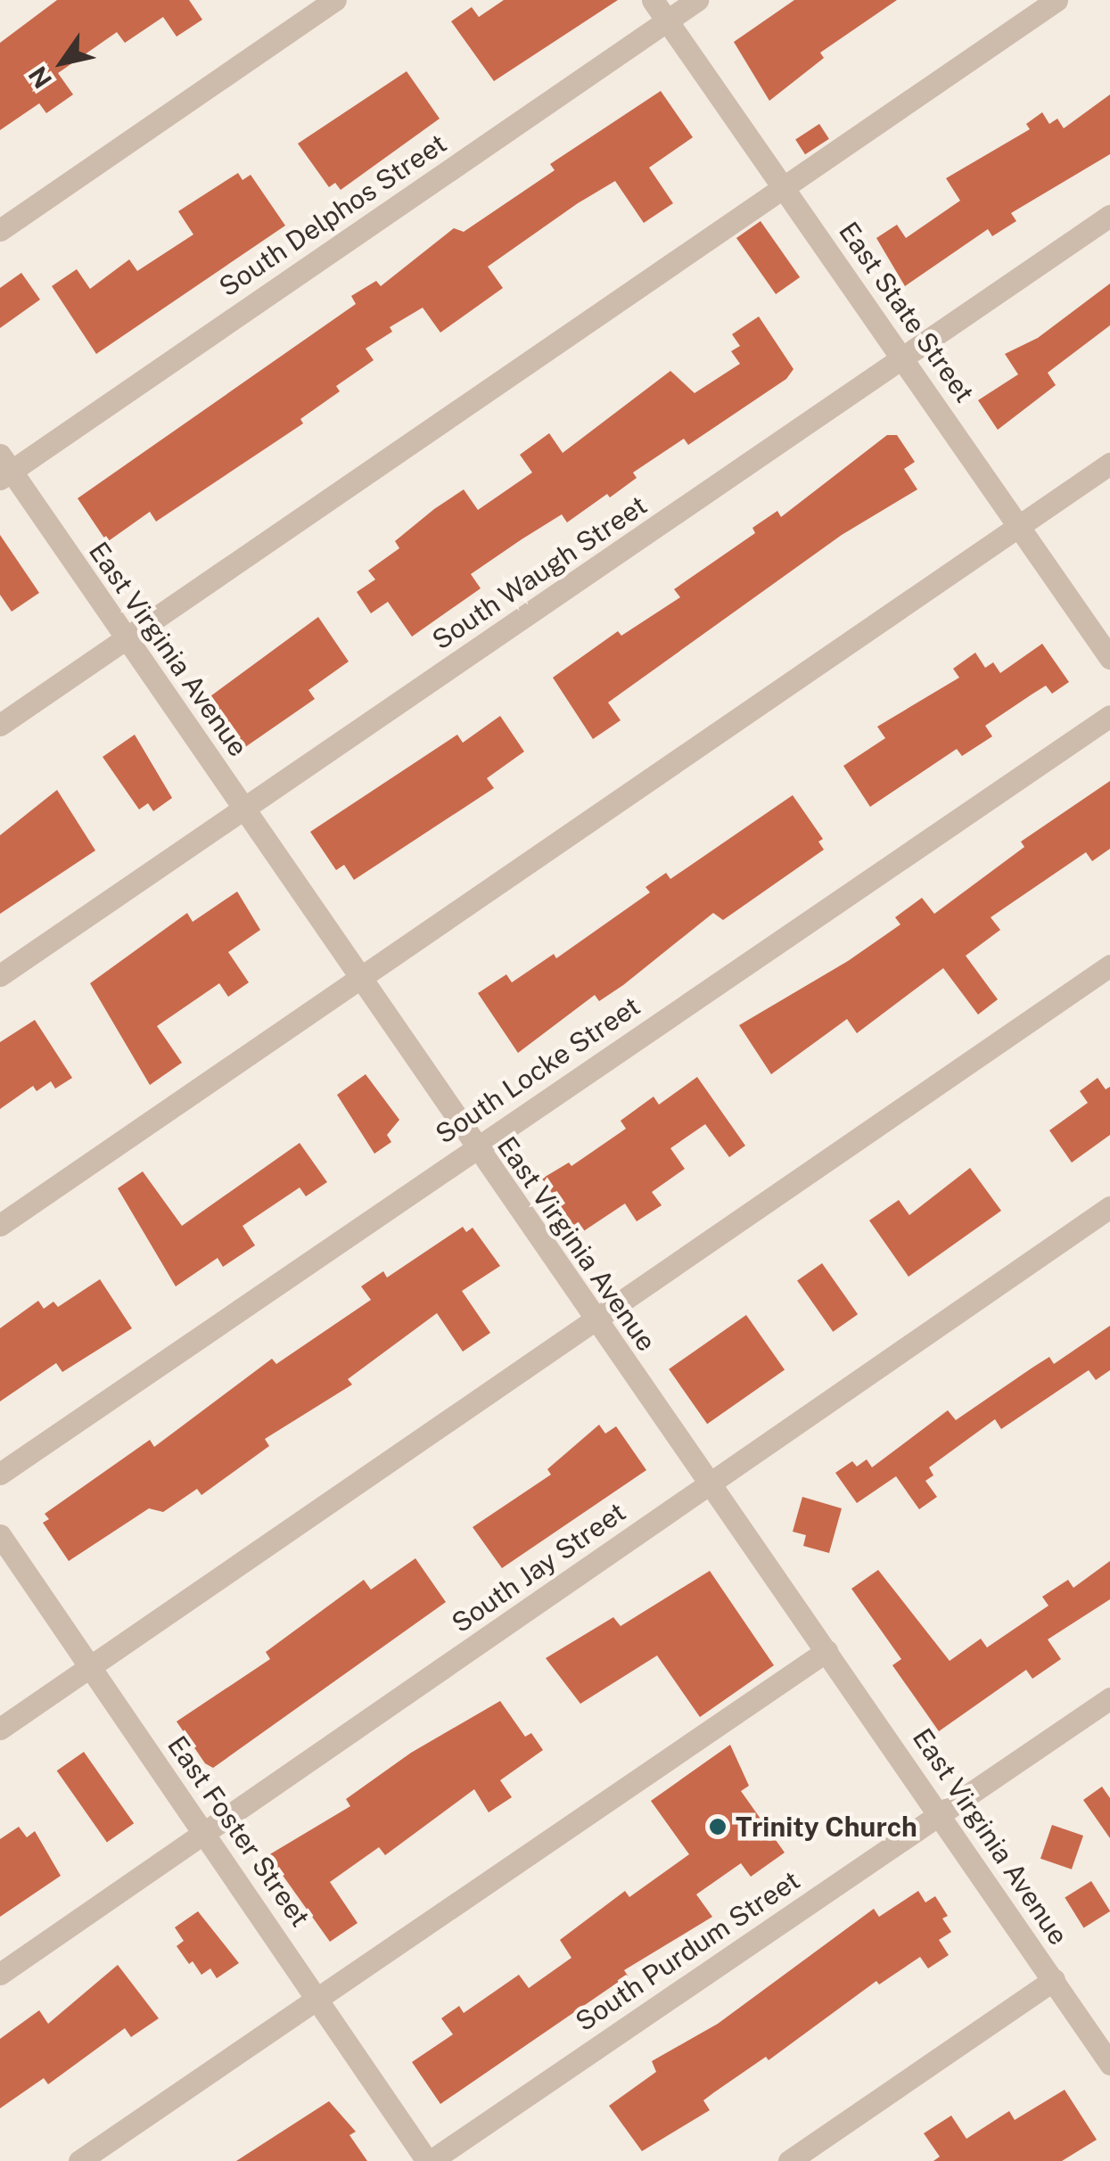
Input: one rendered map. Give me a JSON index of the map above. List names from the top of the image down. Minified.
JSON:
{"streets":{"street":["South Delphos Street","East State Street","South Waugh Street","East Virginia Avenue","South Locke Street","South Jay Street","East Foster Street","South Purdum Street"]},"crossings":[["South Delphos Street","East State Street"],["South Delphos Street","East Virginia Avenue"],["East State Street","South Waugh Street"],["South Waugh Street","East Virginia Avenue"],["East Virginia Avenue","South Locke Street"],["East Virginia Avenue","South Jay Street"],["East Virginia Avenue","South Purdum Street"],["South Jay Street","East Foster Street"],["East Foster Street","South Purdum Street"]],"places":["Trinity Church"],"north":"bottom left"}
